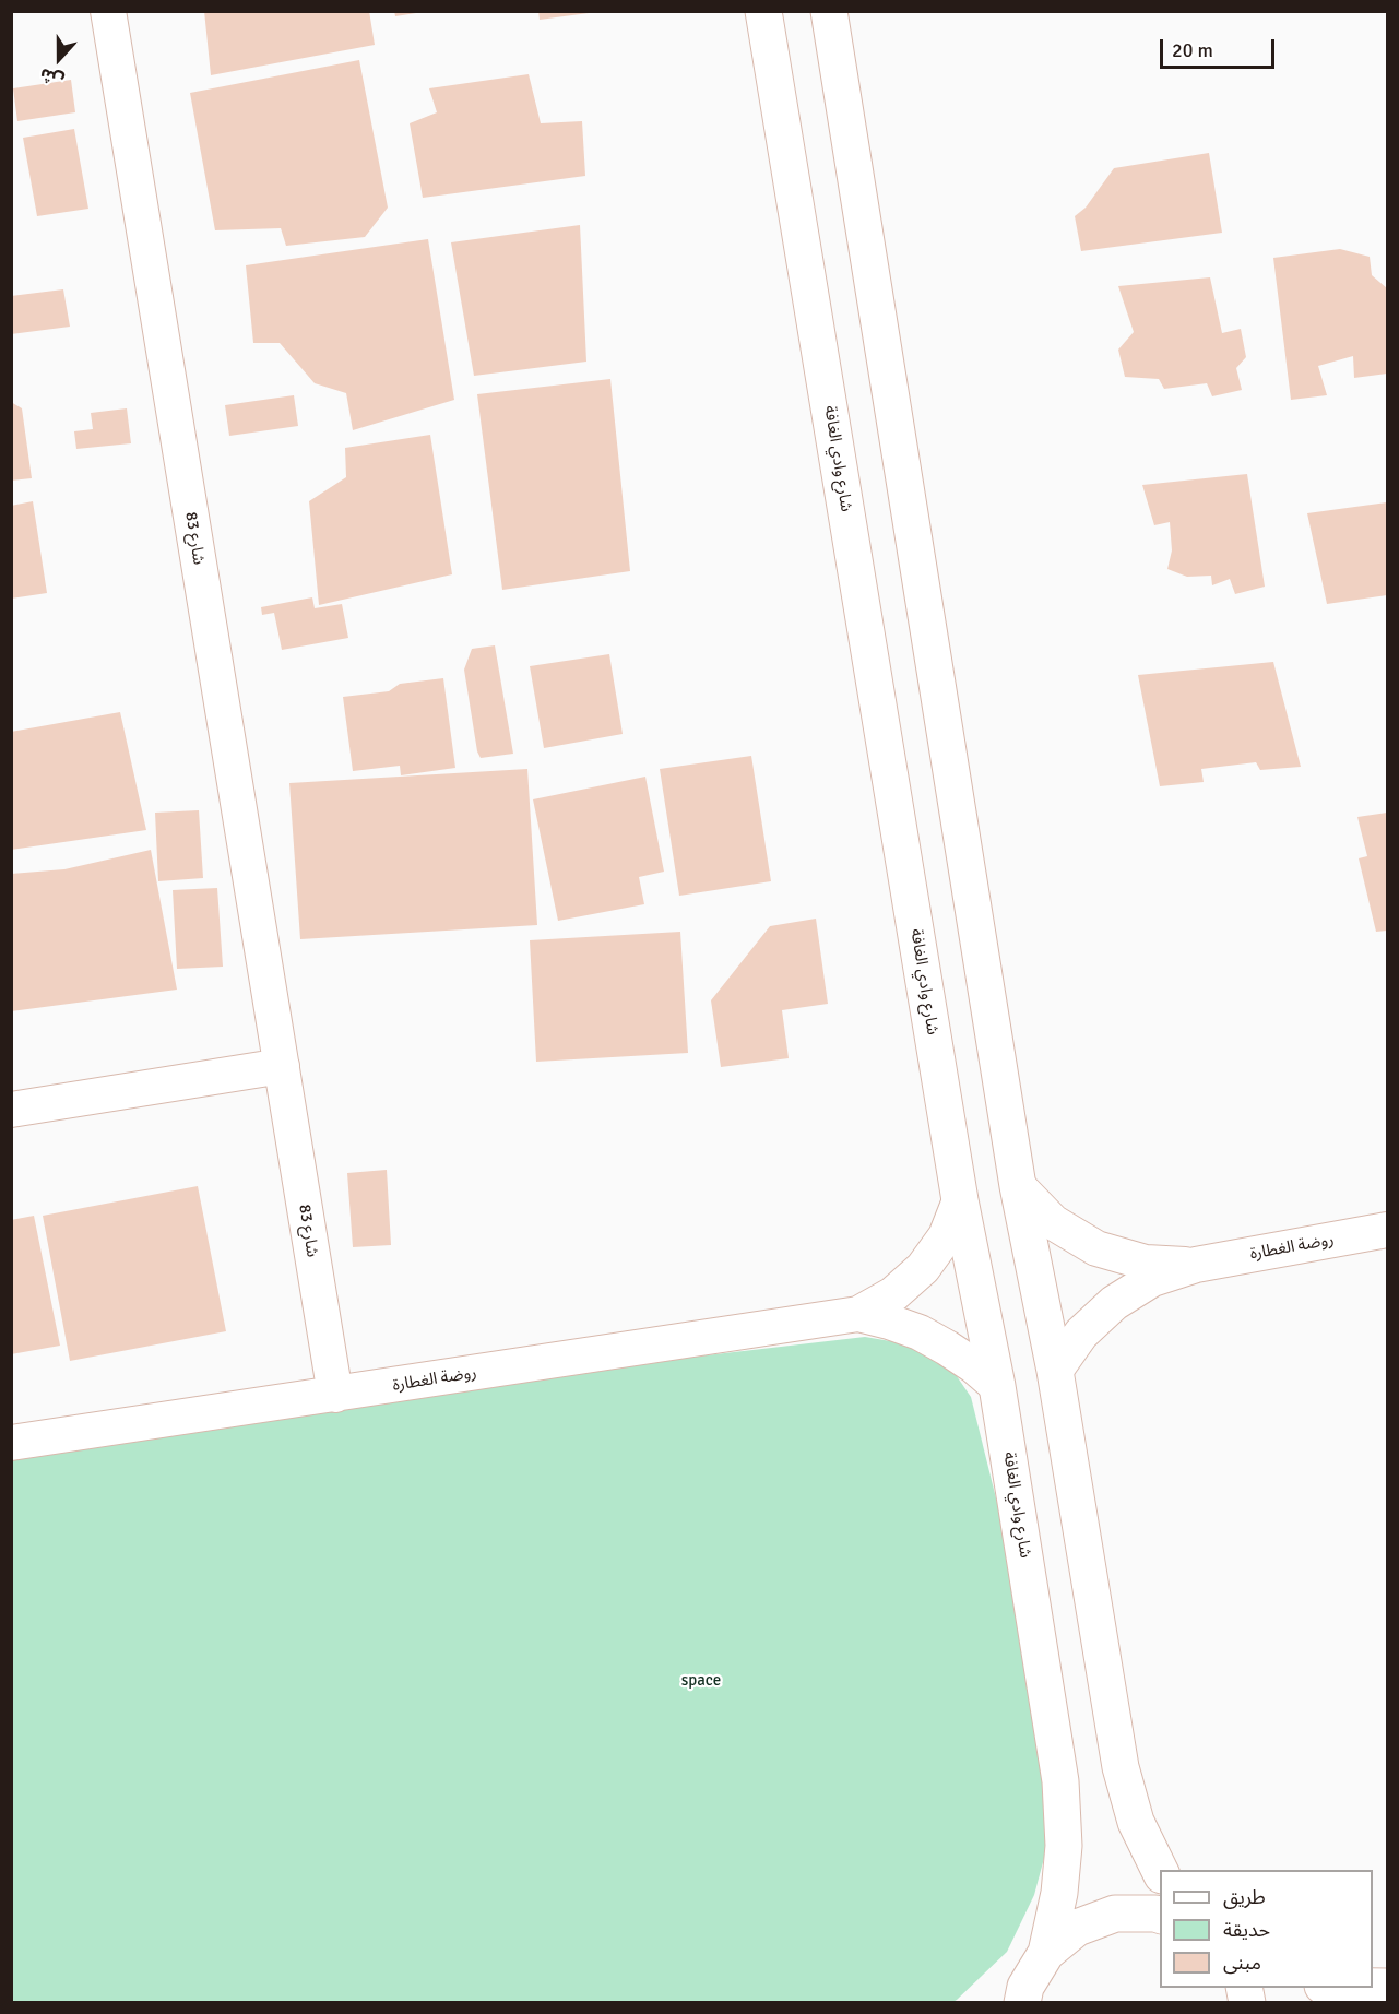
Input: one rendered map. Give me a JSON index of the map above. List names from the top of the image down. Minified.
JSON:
{"streets":{"street":["شارع وادي الغافة","شارع 83","روضة الغطارة"]},"crossings":[["شارع وادي الغافة","روضة الغطارة"],["شارع 83","روضة الغطارة"]],"parks":["space"],"legend":["طريق","حديقة","مبنى"],"scale_bar":"20 m","north":"bottom"}
